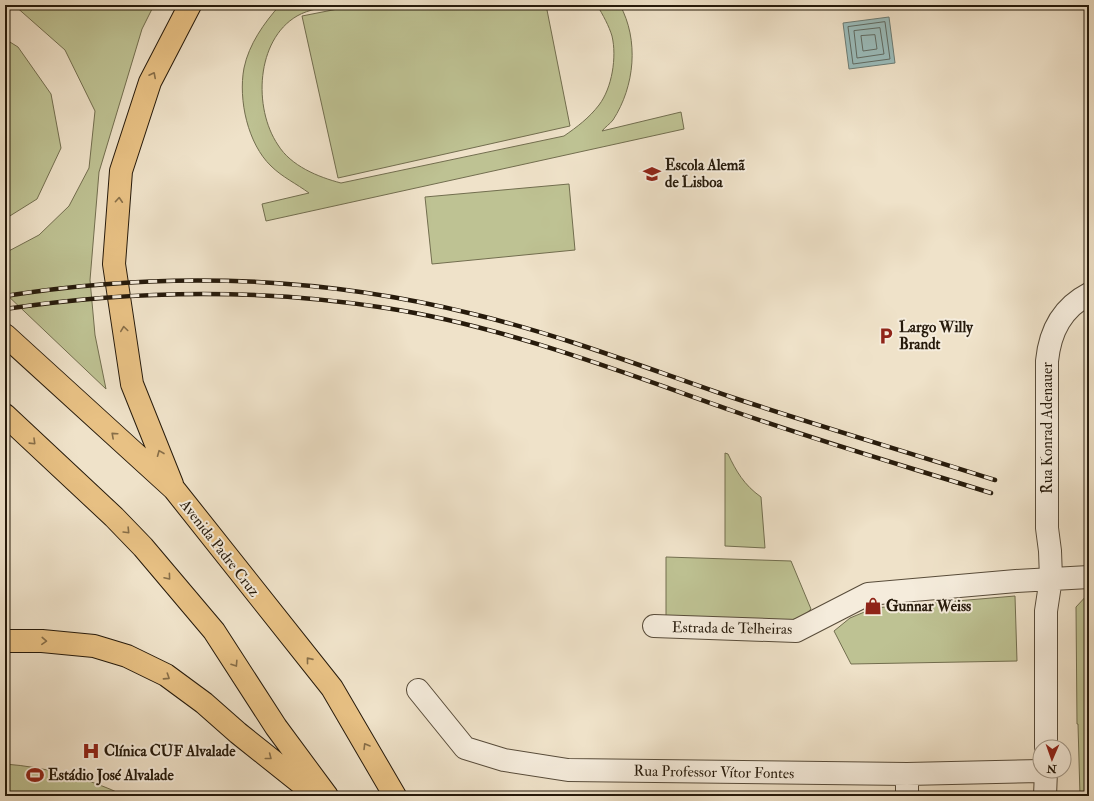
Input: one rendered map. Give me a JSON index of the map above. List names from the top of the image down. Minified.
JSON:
{"streets":{"highway":["Avenida Padre Cruz"],"street":["Rua Konrad Adenauer","Estrada de Telheiras","Rua Professor Vítor Fontes"]},"crossings":[["Rua Konrad Adenauer","Estrada de Telheiras"]],"places":{"school or university":["Escola Alemã de Lisboa"],"parking":["Largo Willy Brandt"],"shop":["Gunnar Weiss"],"hospital":["Clínica CUF Alvalade"],"sports":["Estádio José Alvalade"]},"north":"bottom"}
